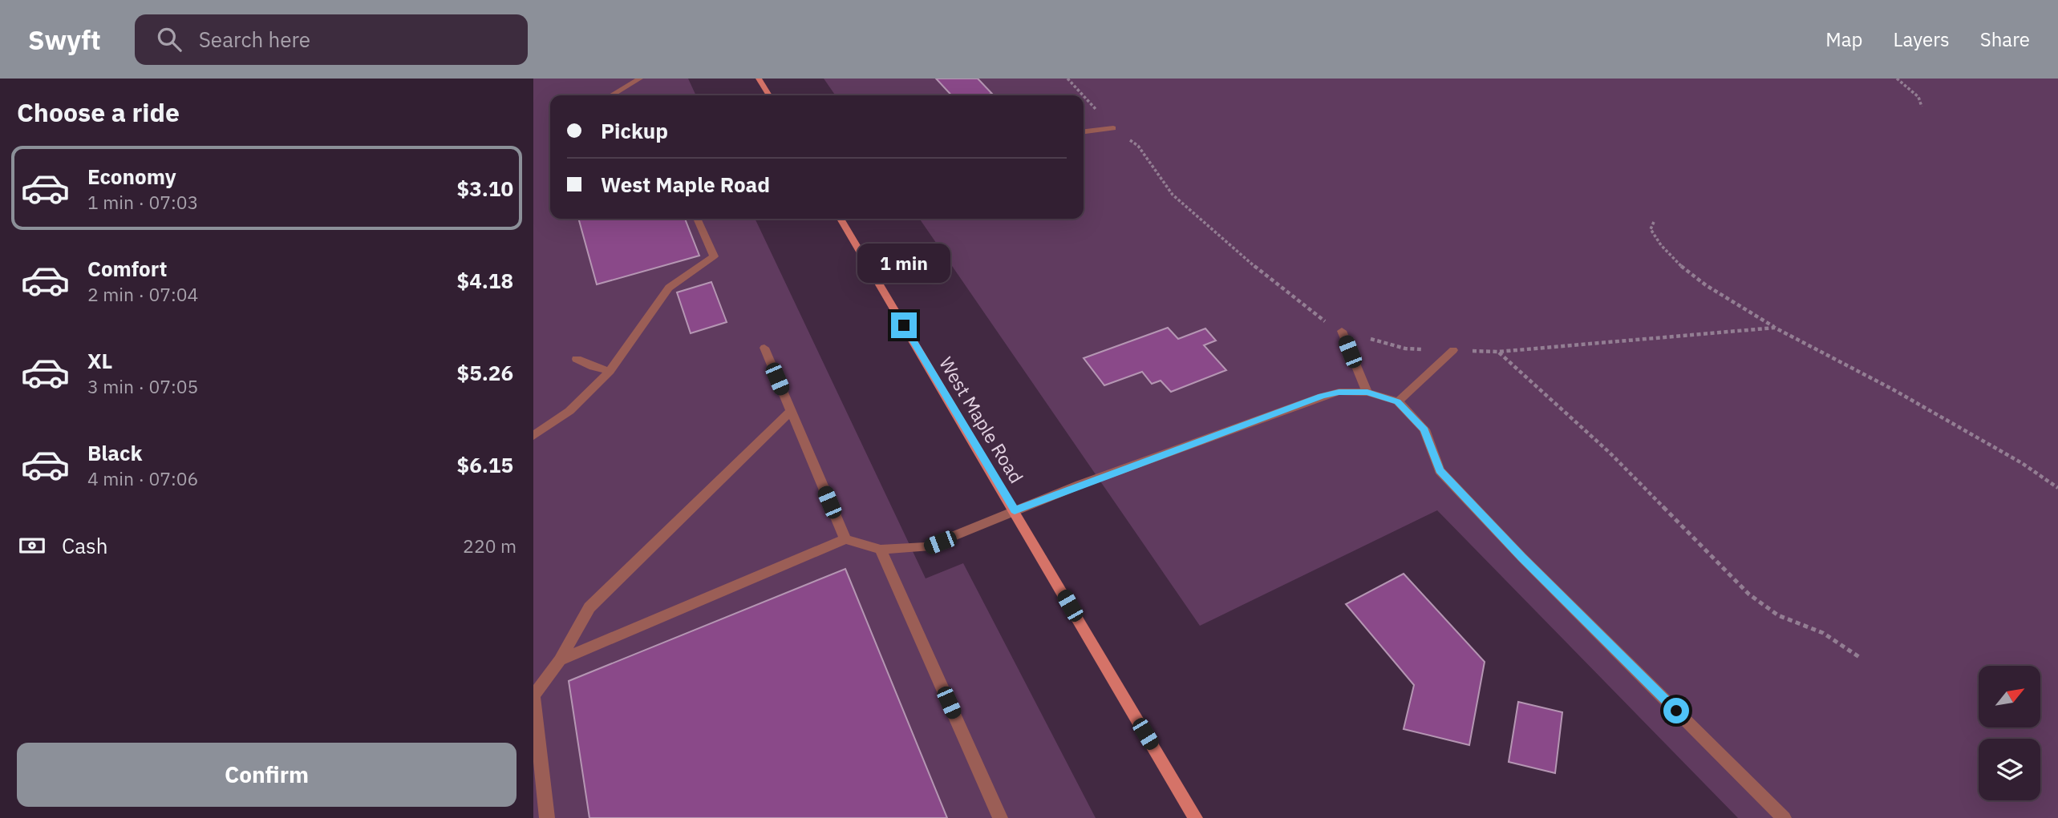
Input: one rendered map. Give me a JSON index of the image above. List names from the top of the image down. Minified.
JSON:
{"streets":{"main road":["West Maple Road"]},"north":"top right","page":{"header":"Swyft","search":"Search here","nav":["Map","Layers","Share"],"heading":"Choose a ride","banner":["Pickup","West Maple Road"],"list":[{"name":"Economy","note":"1 min · 07:03","value":"$3.10"},{"name":"Comfort","note":"2 min · 07:04","value":"$4.18"},{"name":"XL","note":"3 min · 07:05","value":"$5.26"},{"name":"Black","note":"4 min · 07:06","value":"$6.15"}],"bubble":"1 min","pay":["Cash","220 m"],"buttons":"Confirm"}}
